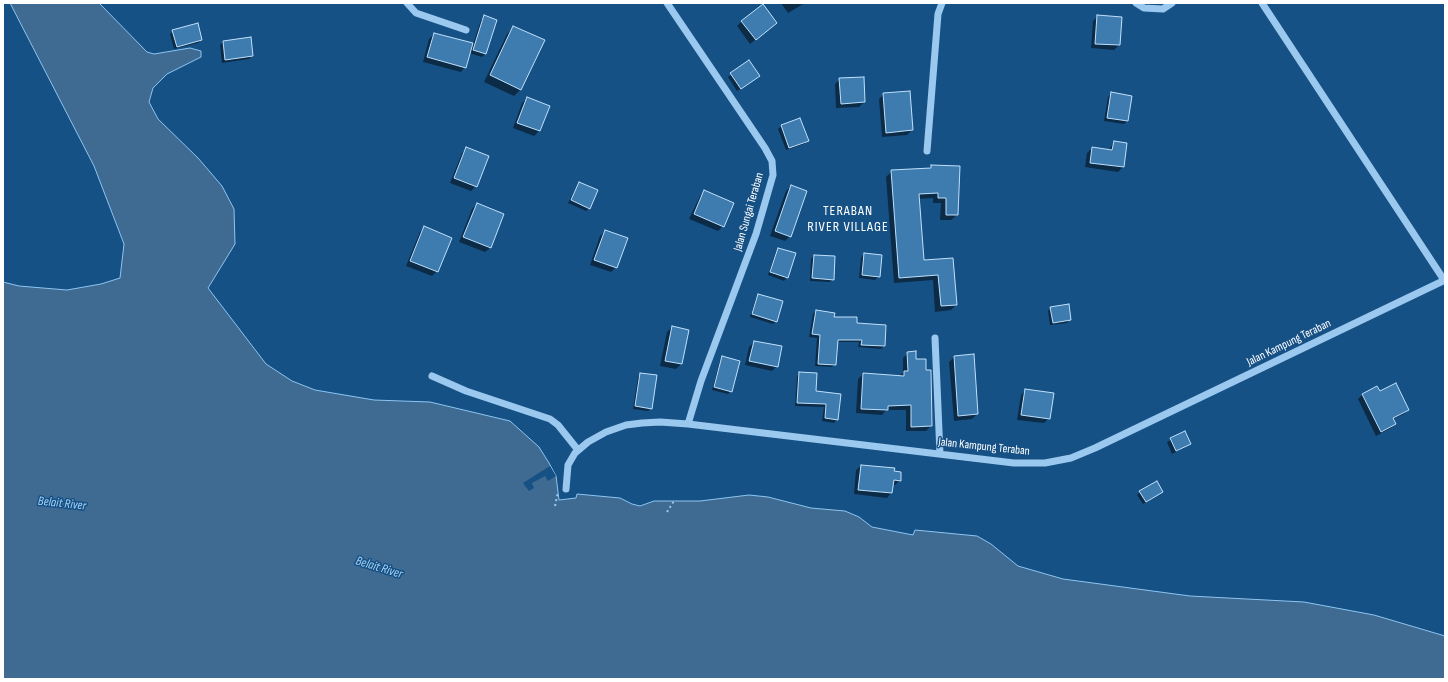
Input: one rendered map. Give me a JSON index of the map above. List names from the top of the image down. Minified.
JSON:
{"streets":{"street":["Jalan Sungai Teraban","Jalan Kampung Teraban"]},"crossings":[["Jalan Sungai Teraban","Jalan Kampung Teraban"]],"districts":["TERABAN RIVER VILLAGE"],"water":["Belait River"]}
